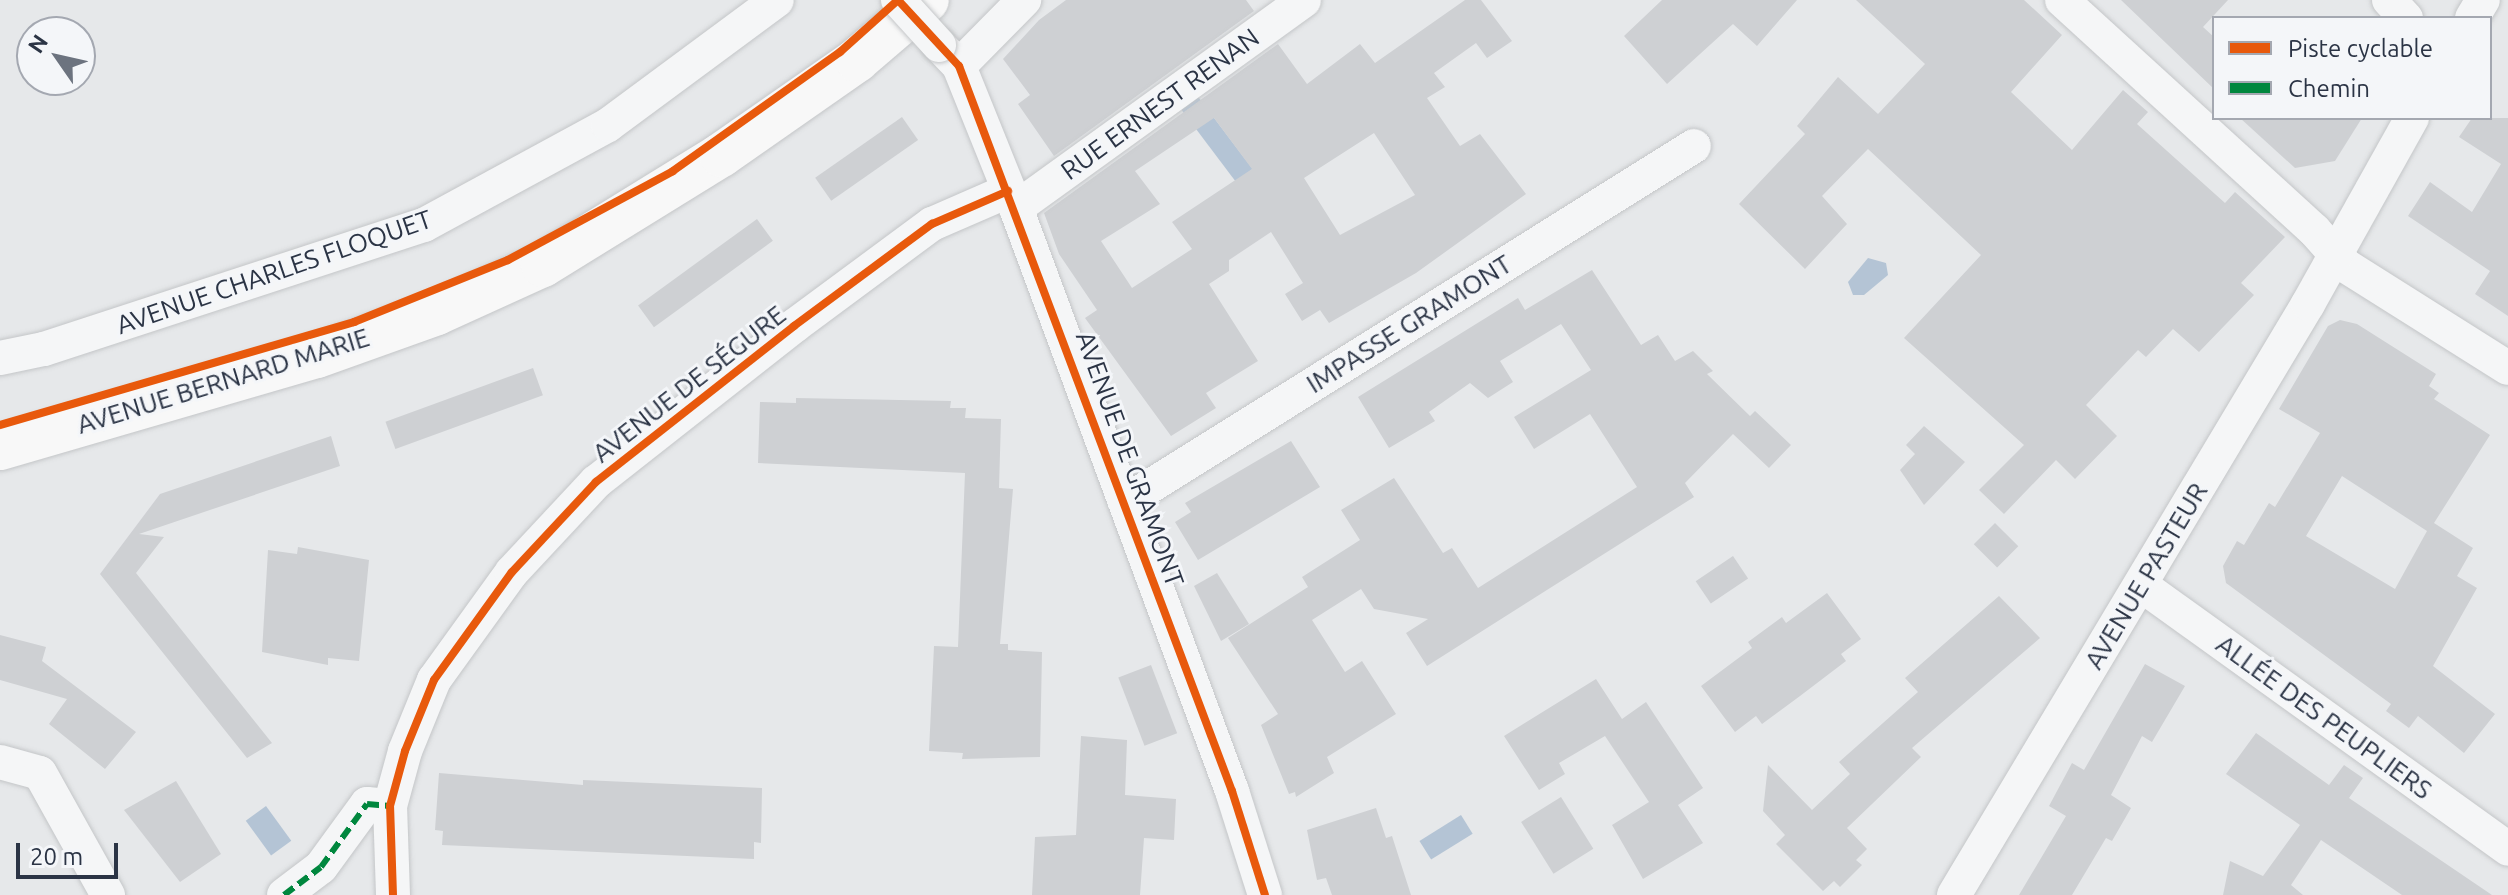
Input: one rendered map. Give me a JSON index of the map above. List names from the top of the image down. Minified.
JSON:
{"streets":{"main road":["AVENUE BERNARD MARIE"],"street":["RUE ERNEST RENAN","AVENUE CHARLES FLOQUET","IMPASSE GRAMONT","AVENUE DE SÉGURE","AVENUE DE GRAMONT","AVENUE PASTEUR","ALLÉE DES PEUPLIERS"]},"crossings":[["RUE ERNEST RENAN","AVENUE DE SÉGURE"],["RUE ERNEST RENAN","AVENUE DE GRAMONT"],["IMPASSE GRAMONT","AVENUE DE GRAMONT"],["AVENUE DE SÉGURE","AVENUE DE GRAMONT"],["AVENUE PASTEUR","ALLÉE DES PEUPLIERS"]],"legend":["Piste cyclable","Chemin"],"scale_bar":"20 m","north":"top left"}
